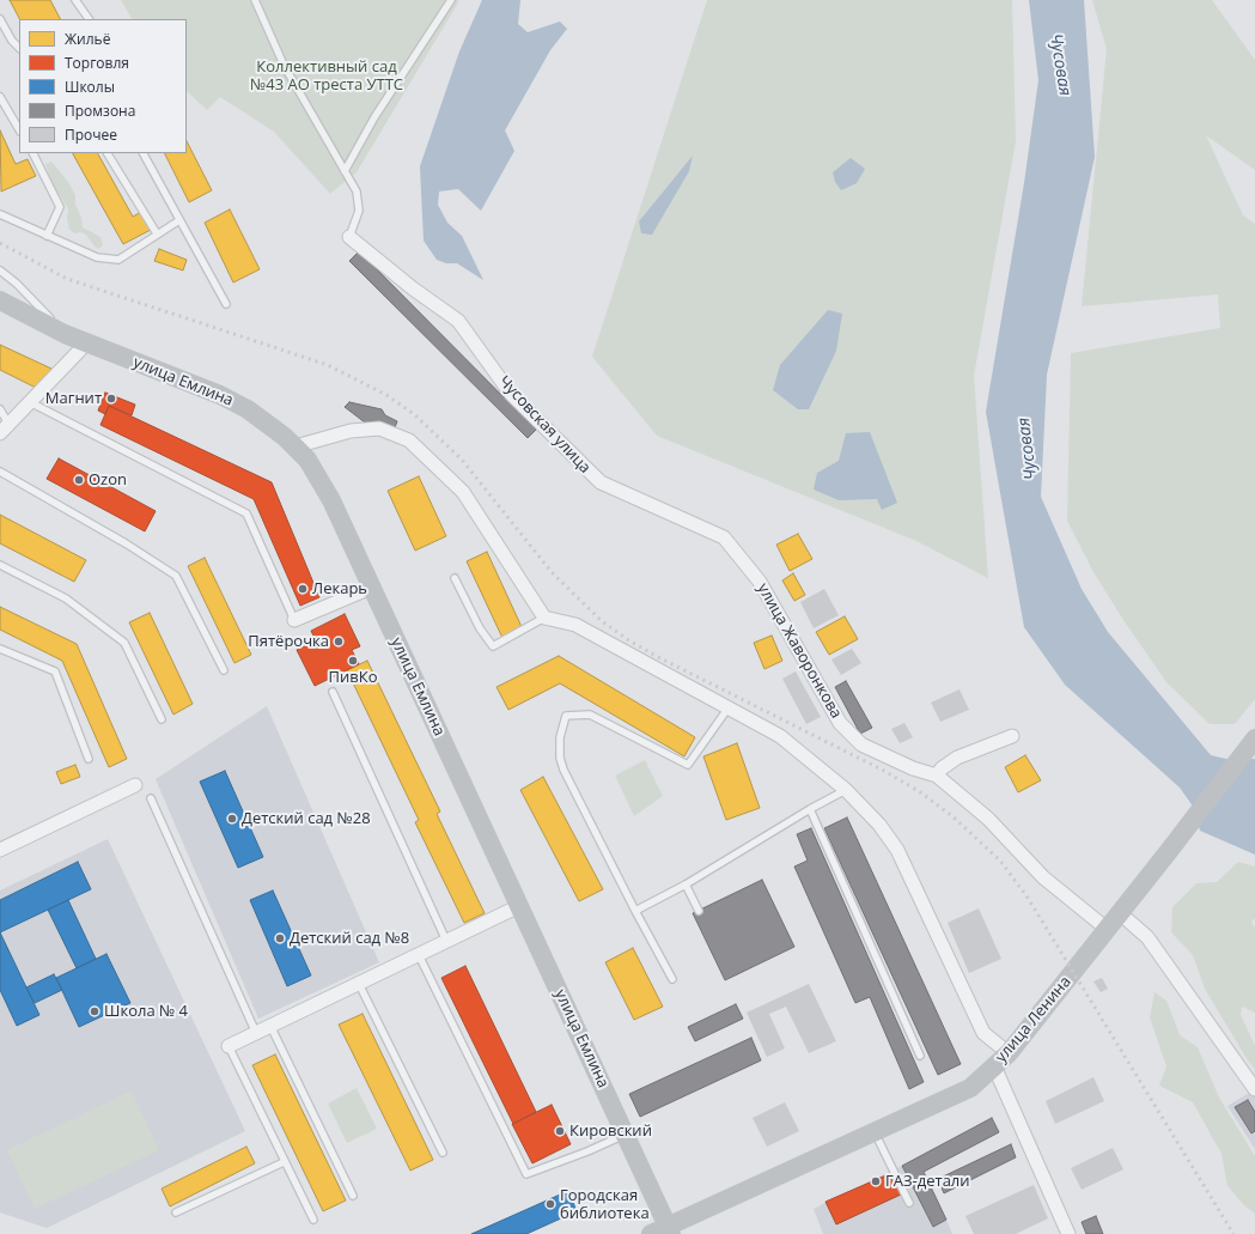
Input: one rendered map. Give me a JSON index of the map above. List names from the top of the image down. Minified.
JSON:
{"streets":{"street":["улица Емлина","Чусовская улица","улица Жаворонкова","улица Ленина"]},"crossings":[["улица Емлина","улица Ленина"],["Чусовская улица","улица Жаворонкова"],["улица Жаворонкова","улица Ленина"]],"water":["Чусовая"],"parks":["Коллективный сад №43 АО треста УТТС"],"places":["Магнит","Ozon","Лекарь","Пятёрочка","ПивКо","Детский сад №28","Детский сад №8","Школа № 4","Кировский","ГАЗ-детали","Городская библиотека"],"legend":["Жильё","Торговля","Школы","Промзона","Прочее"]}
